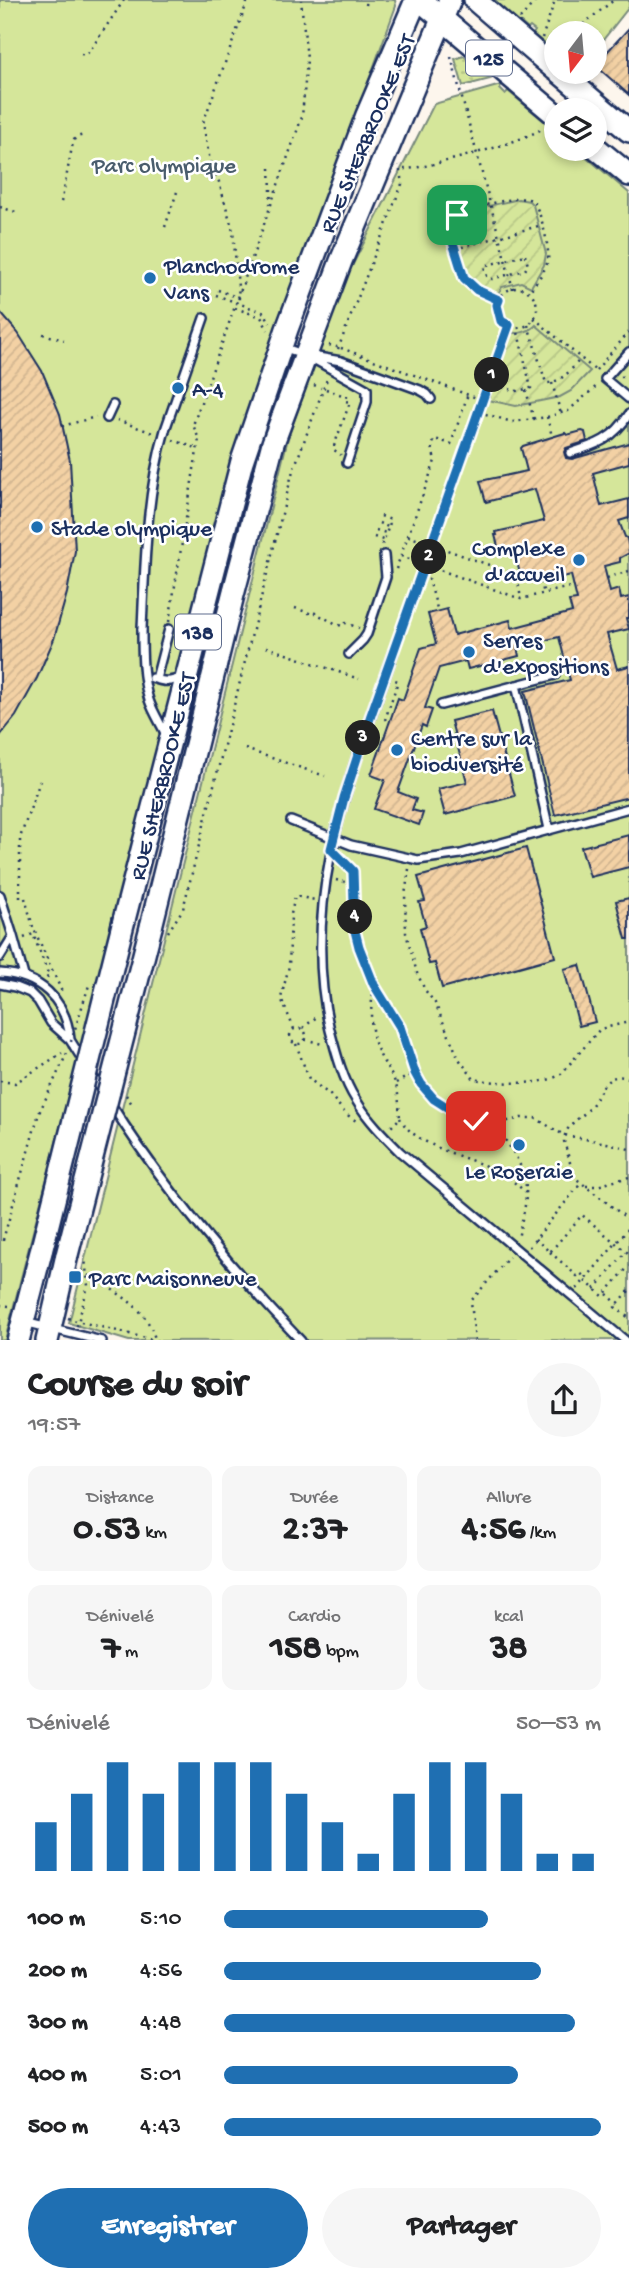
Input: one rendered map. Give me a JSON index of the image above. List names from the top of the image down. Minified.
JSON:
{"streets":{"main road":["125","RUE SHERBROOKE EST","138"]},"crossings":[["125","RUE SHERBROOKE EST"]],"parks":["Parc olympique"],"places":{"other":["Planchodrome Vans","A-4","Stade olympique","Complexe d'accueil","Serres d'expositions","Centre sur la biodiversité","Le Roseraie"],"transit":["Parc Maisonneuve"]},"north":"bottom","page":{"pins":["1","2","3","4"],"heading":["Course du soir","19:57"],"stats":[["Distance","0.53 km"],["Durée","2:37"],["Allure","4:56 /km"],["Dénivelé","7 m"],["Cardio","158 bpm"],["kcal","38"]],"chart":["Dénivelé","50–53 m"],"list":[{"name":"100 m","note":"5:10"},{"name":"200 m","note":"4:56"},{"name":"300 m","note":"4:48"},{"name":"400 m","note":"5:01"},{"name":"500 m","note":"4:43"}],"buttons":["Enregistrer","Partager"]}}
